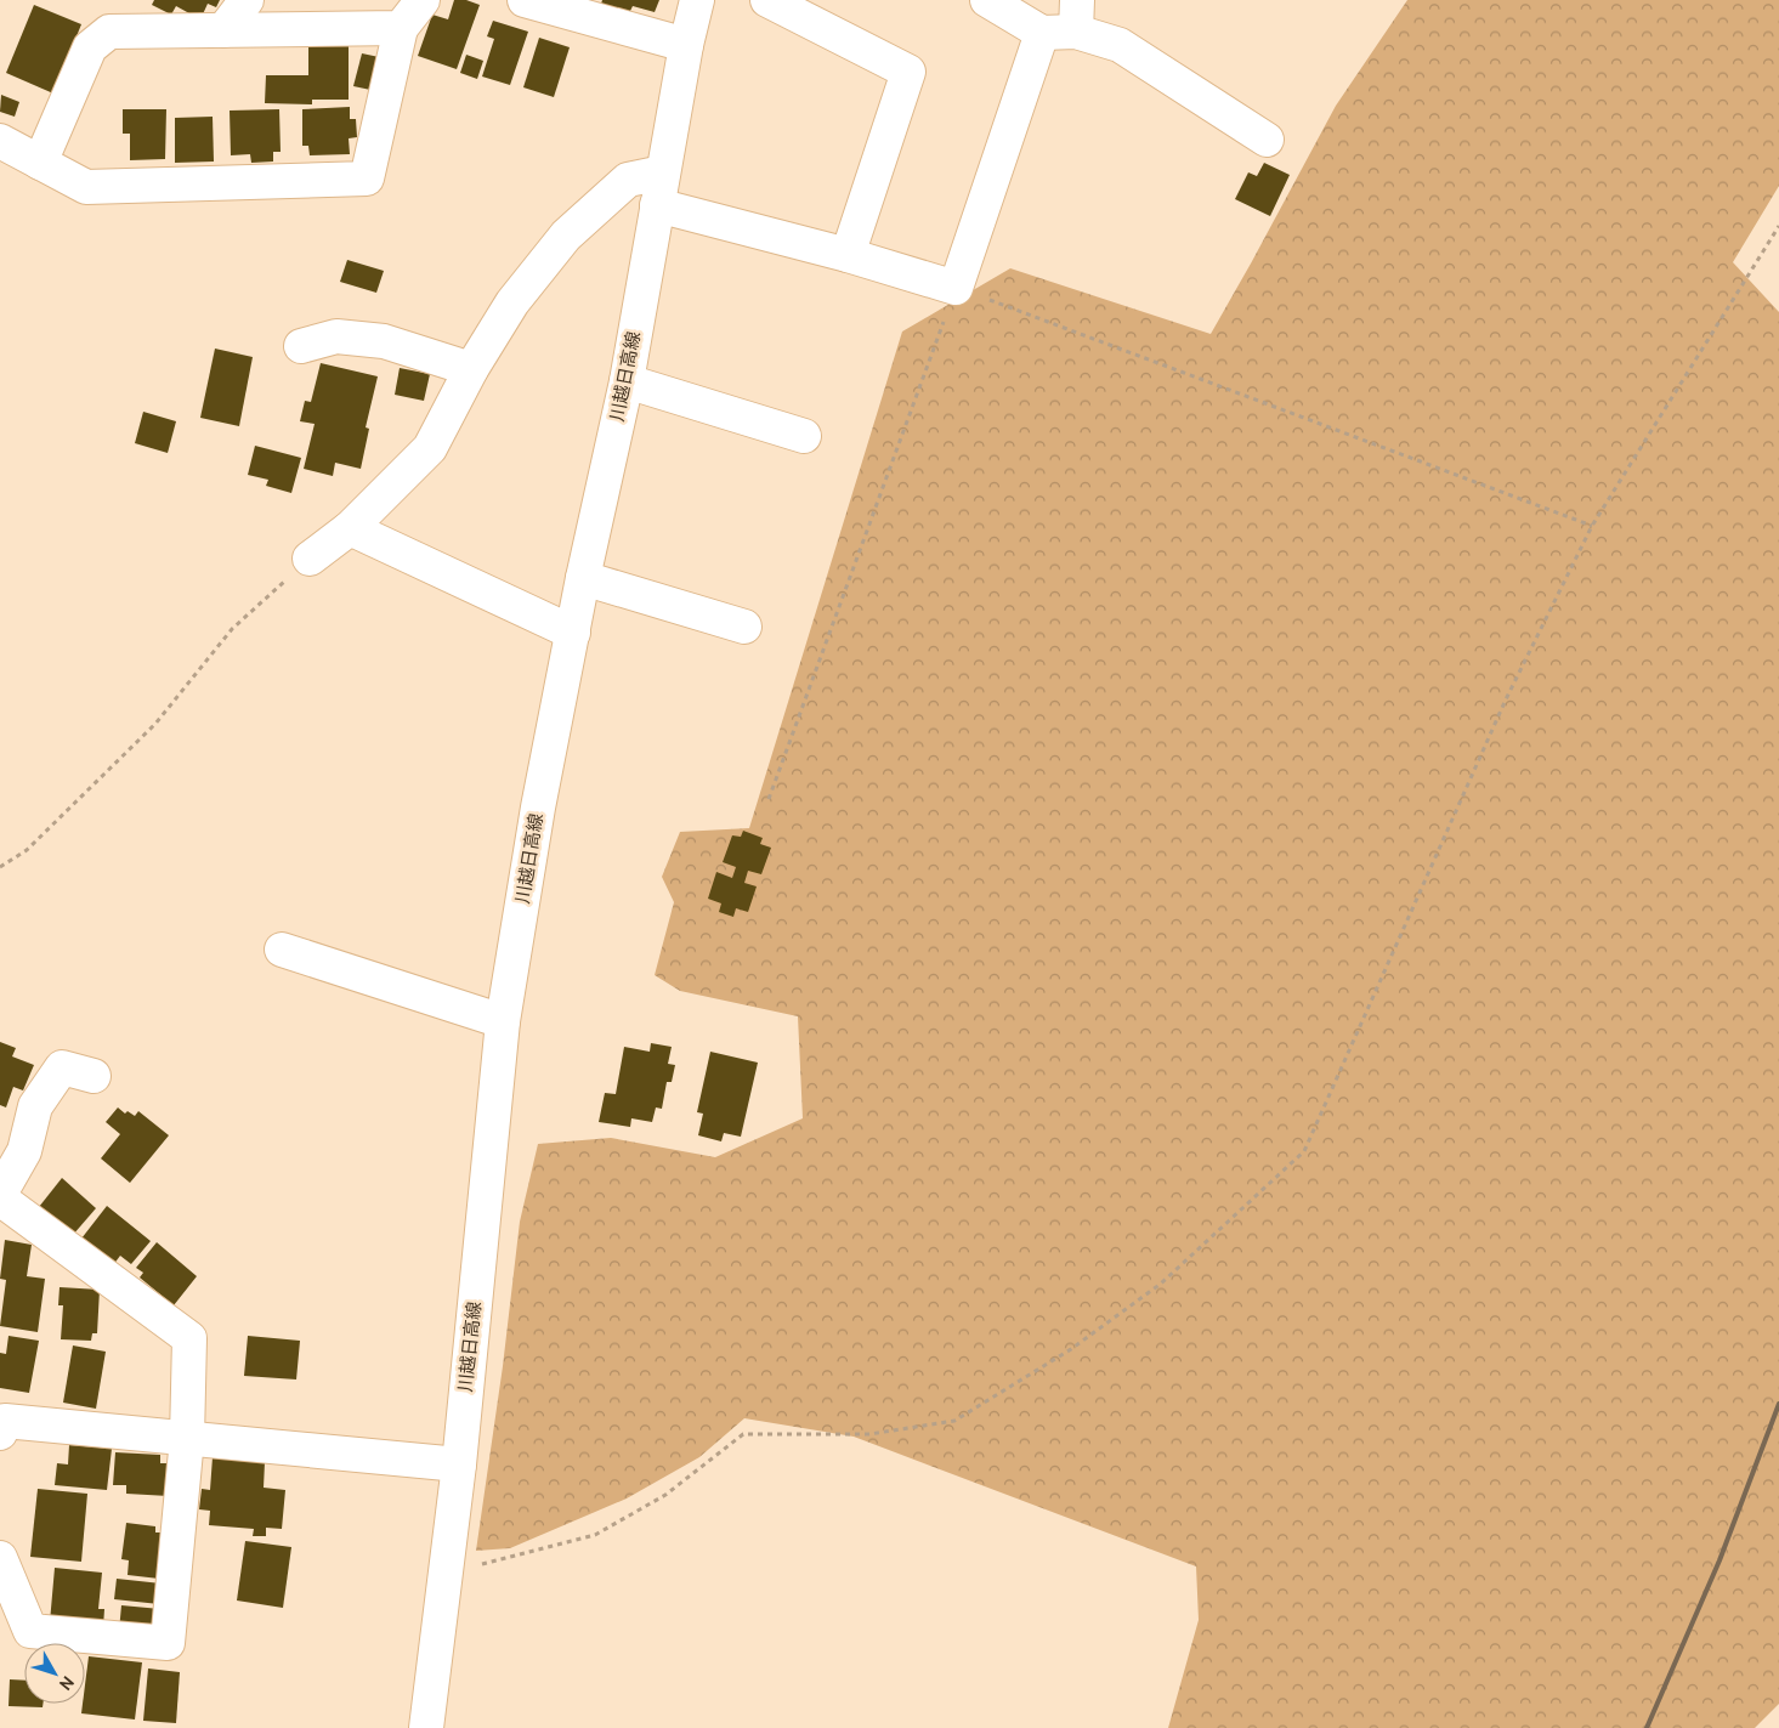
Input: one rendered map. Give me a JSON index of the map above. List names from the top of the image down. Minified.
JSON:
{"streets":{"street":["川越日高線"]},"north":"bottom right"}
